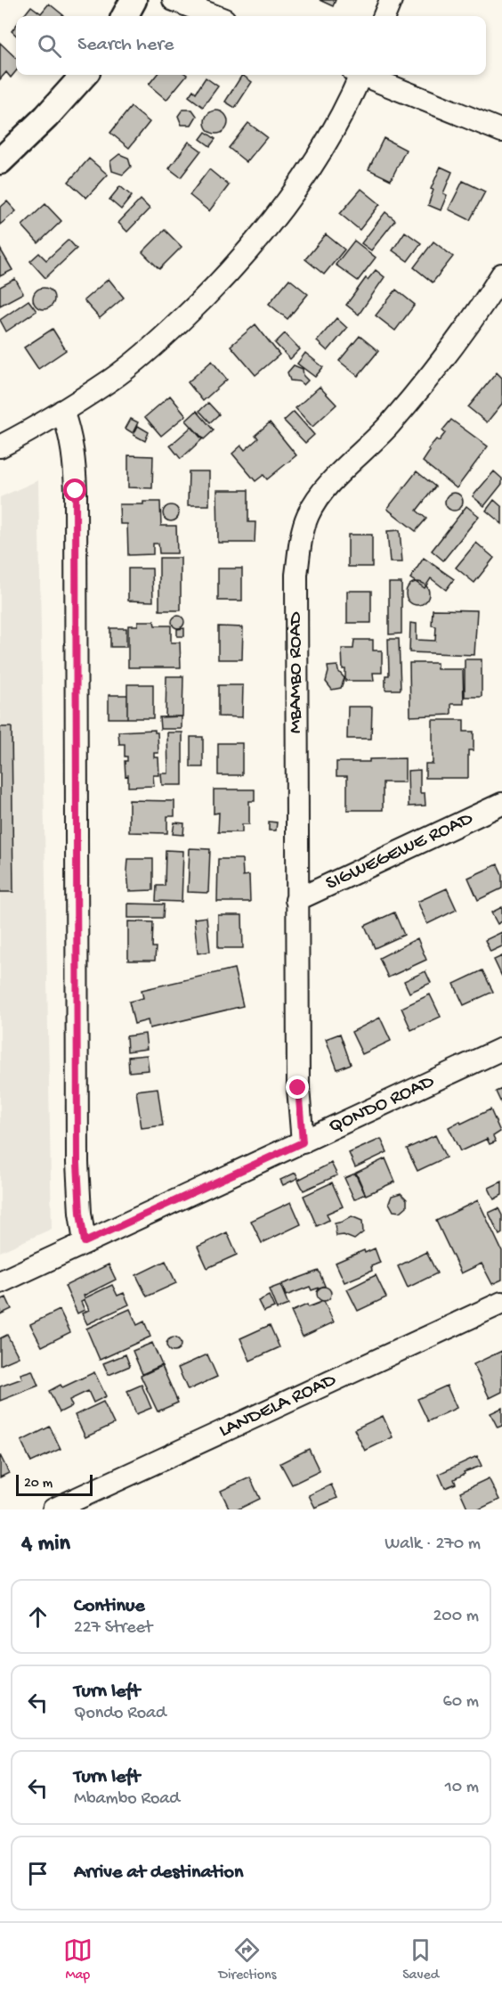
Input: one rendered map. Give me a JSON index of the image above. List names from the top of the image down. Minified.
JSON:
{"streets":{"street":["MBAMBO ROAD","SIGWEGEWE ROAD","QONDO ROAD","LANDELA ROAD"]},"crossings":[["MBAMBO ROAD","SIGWEGEWE ROAD"],["MBAMBO ROAD","QONDO ROAD"]],"scale_bar":"20 m","page":{"search":"Search here","scale":"20 m","heading":["4 min","Walk · 270 m"],"list":[["Continue","227 Street","200 m"],["Turn left","Qondo Road","60 m"],["Turn left","Mbambo Road","10 m"],"Arrive at destination"],"nav":["Map","Directions","Saved"]}}
